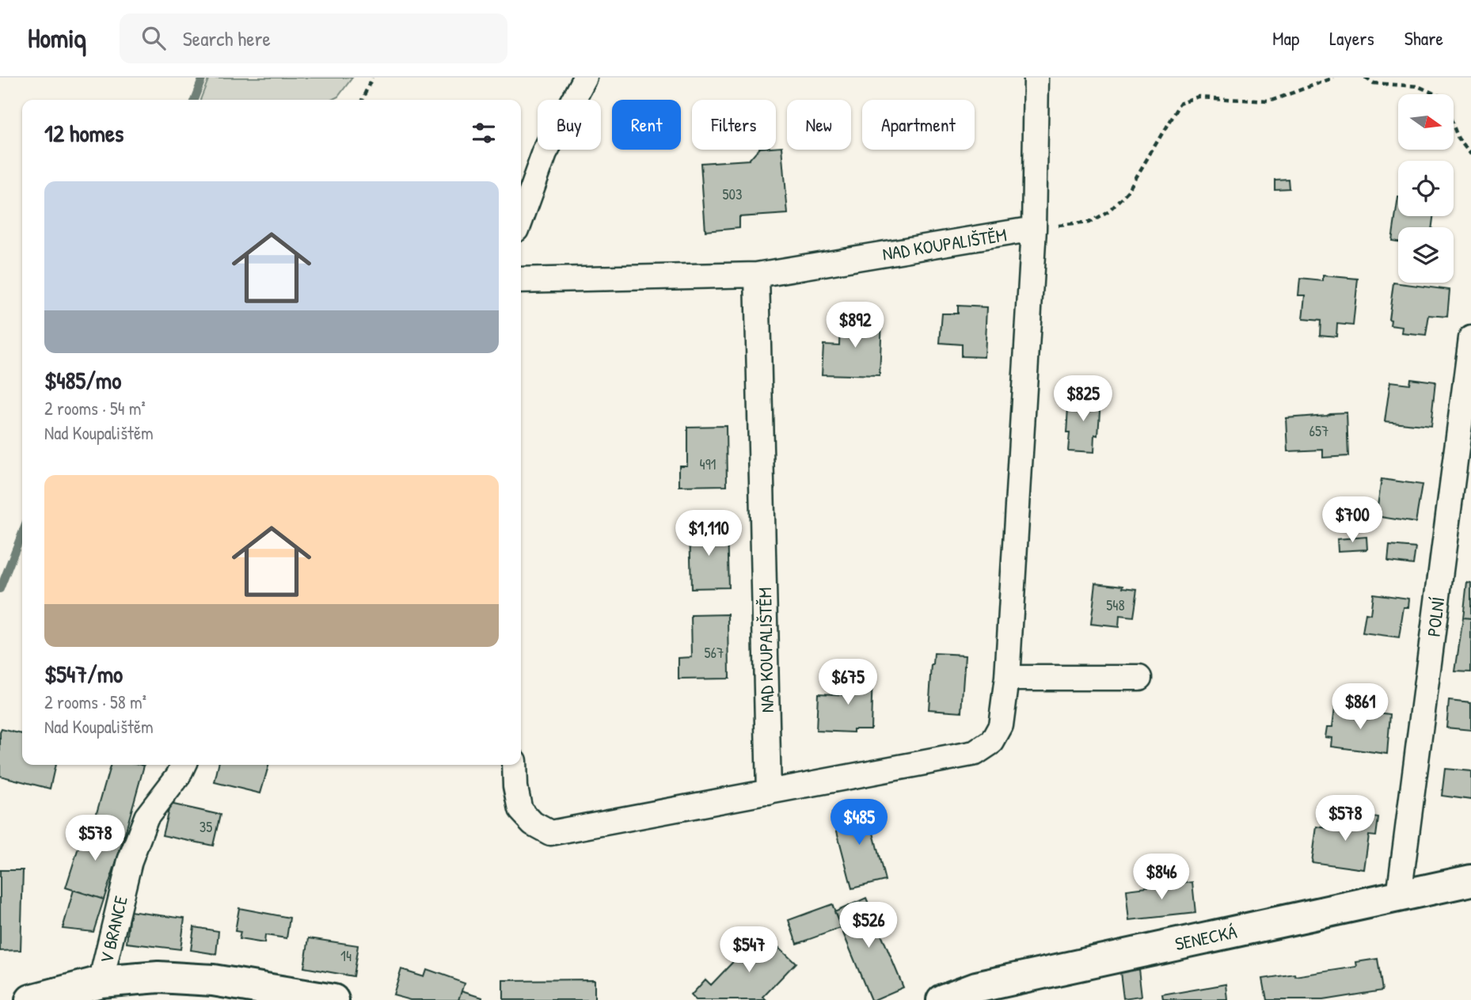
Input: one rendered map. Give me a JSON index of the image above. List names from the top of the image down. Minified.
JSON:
{"streets":{"street":["NAD KOUPALIŠTĚM","POLNÍ","V BRANCE","SENECKÁ"]},"crossings":[["POLNÍ","SENECKÁ"]],"house_numbers":["503","657","491","548","567","35","14"],"north":"right","page":{"header":"Homiq","search":"Search here","nav":["Map","Layers","Share"],"chip":["Buy","Rent","Filters","New","Apartment"],"heading":"12 homes","list":[{"name":"$485/mo","note":"2 rooms · 54 m² · Nad Koupalištěm"},{"name":"$547/mo","note":"2 rooms · 58 m² · Nad Koupalištěm"}],"price":["$892","$825","$700","$1,110","$675","$861","$578","$485","$578","$846","$526","$547"]}}
